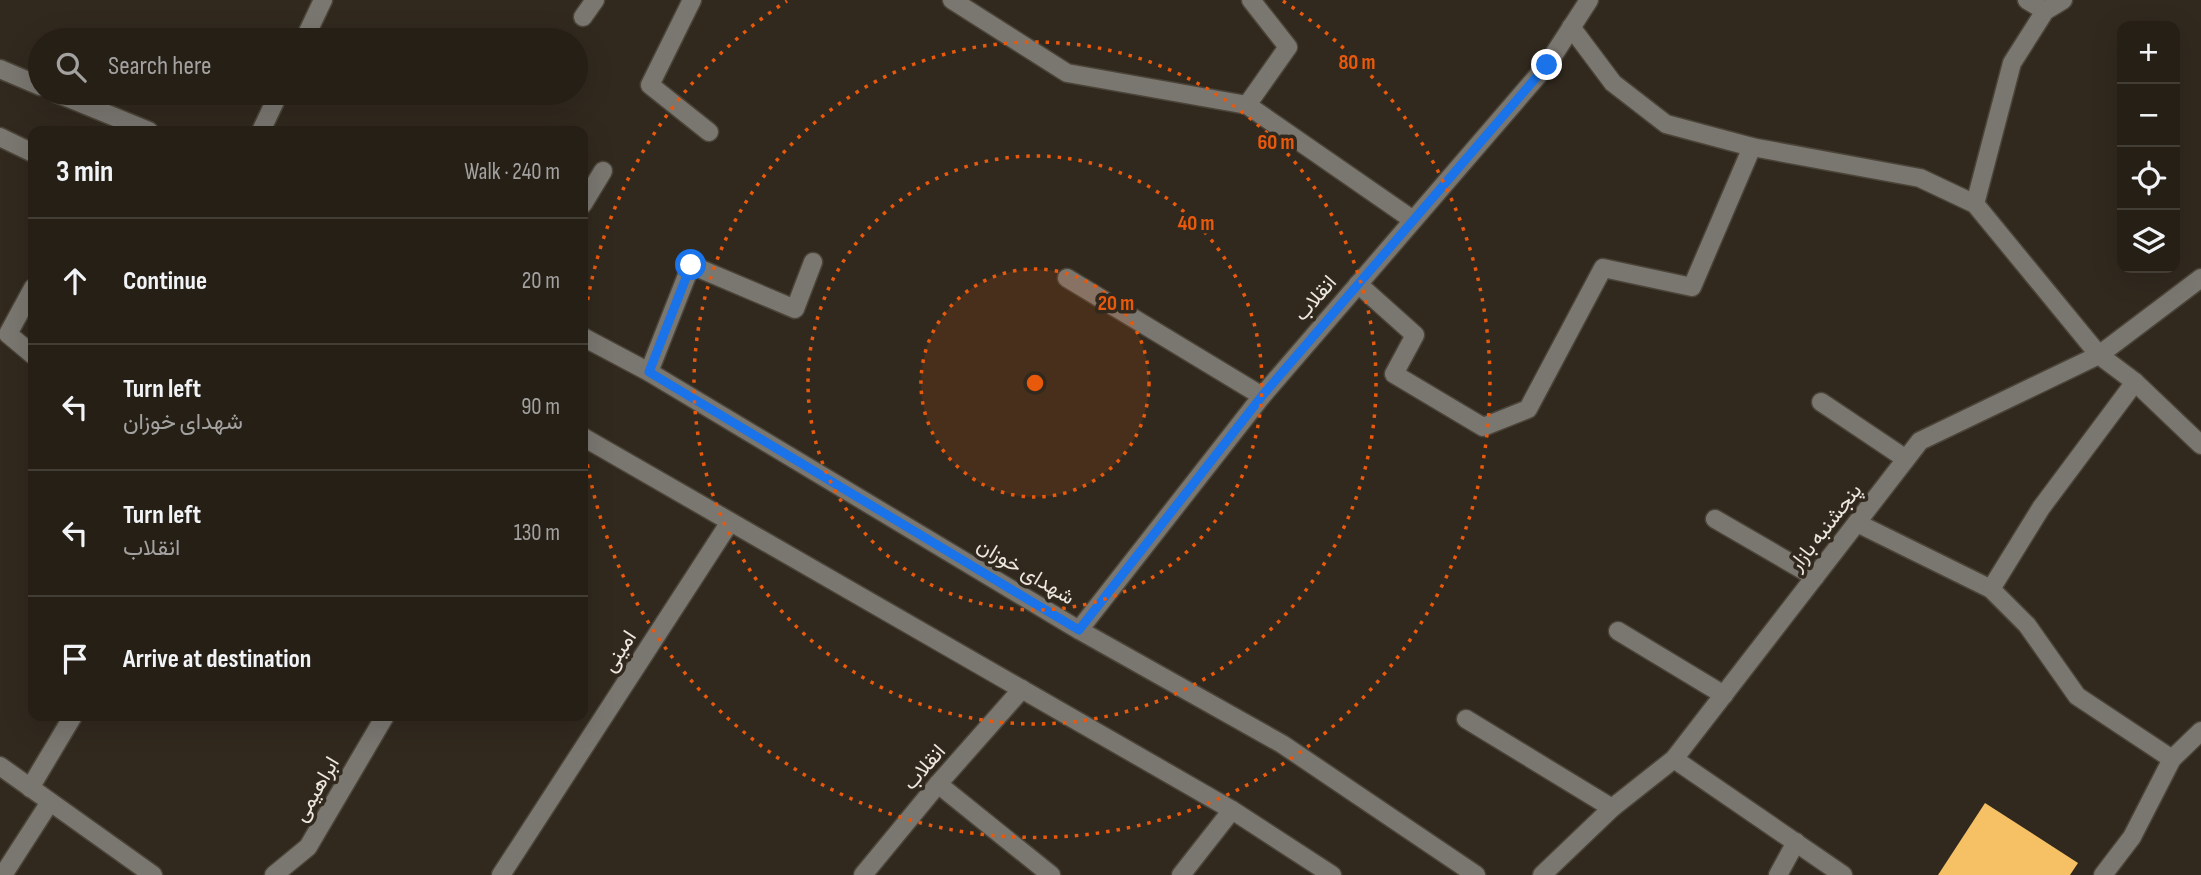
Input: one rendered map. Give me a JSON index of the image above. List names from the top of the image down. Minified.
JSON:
{"streets":{"street":["انقلاب","پنجشنبه بازار","شهدای خوزان","امینی","ابراهیمی"]},"crossings":[["انقلاب","شهدای خوزان"]],"page":{"map_buttons":["+","−"],"search":"Search here","heading":["3 min","Walk · 240 m"],"list":[["Continue","20 m"],["Turn left","شهدای خوزان","90 m"],["Turn left","انقلاب","130 m"],"Arrive at destination"]},"rings":["80 m","60 m","40 m","20 m"]}
